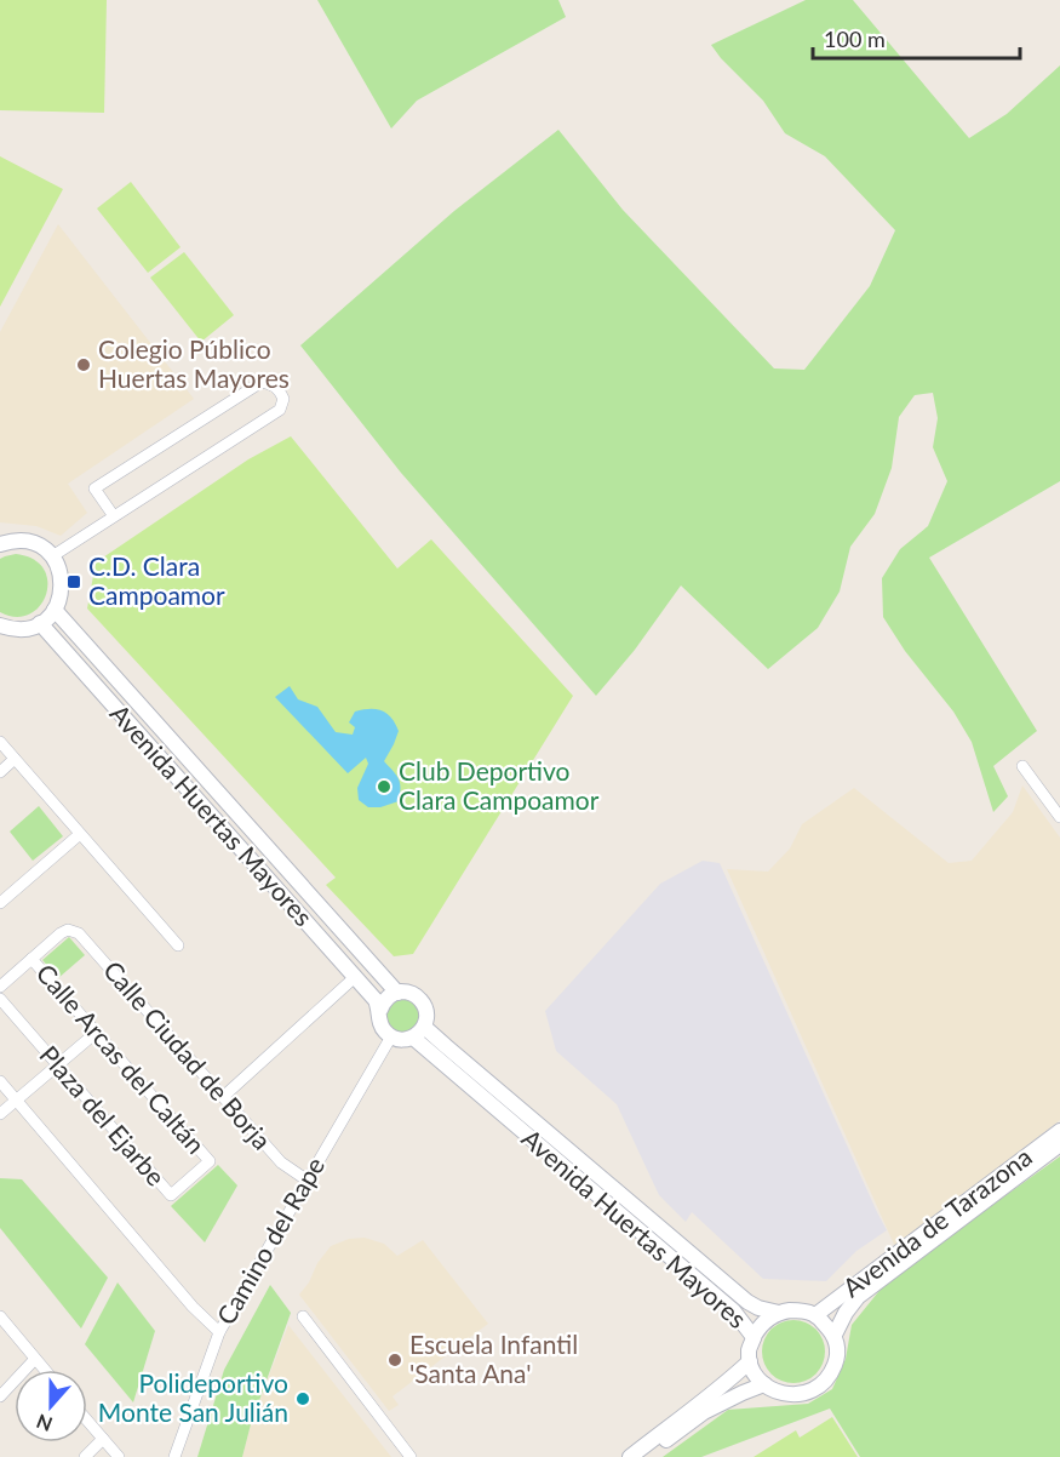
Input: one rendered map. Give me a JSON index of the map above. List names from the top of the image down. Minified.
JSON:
{"streets":{"street":["Avenida Huertas Mayores","Calle Ciudad de Borja","Calle Arcas del Caltán","Plaza del Ejarbe","Avenida de Tarazona","Camino del Rape"]},"crossings":[["Avenida Huertas Mayores","Avenida de Tarazona"],["Avenida Huertas Mayores","Camino del Rape"],["Calle Ciudad de Borja","Calle Arcas del Caltán"],["Calle Ciudad de Borja","Camino del Rape"],["Calle Arcas del Caltán","Plaza del Ejarbe"]],"places":{"other":["Colegio Público Huertas Mayores","Club Deportivo Clara Campoamor","Escuela Infantil 'Santa Ana'","Polideportivo Monte San Julián"],"transit":["C.D. Clara Campoamor"]},"scale_bar":"100 m","north":"bottom"}
